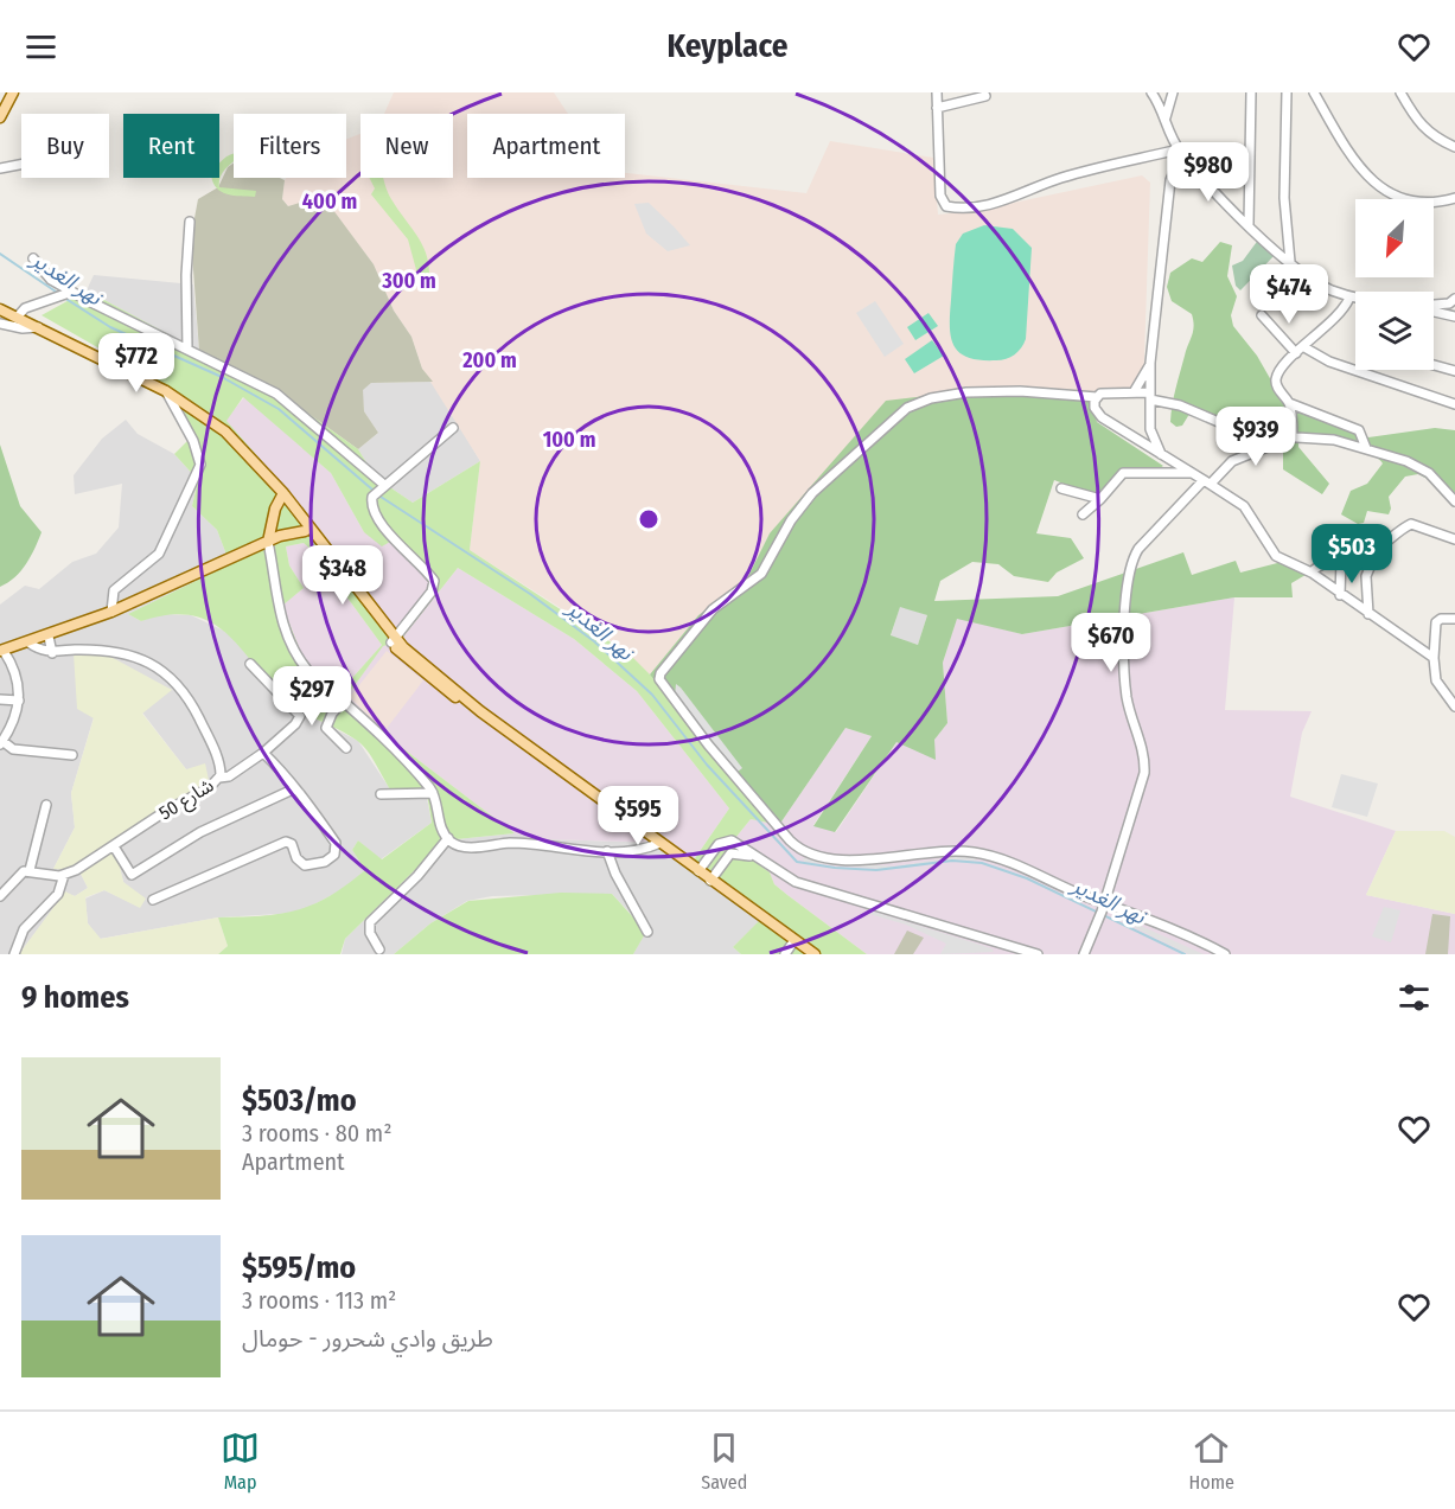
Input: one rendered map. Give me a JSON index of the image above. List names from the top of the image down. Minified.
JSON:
{"streets":{"street":["شارع 50"]},"water":["نهر الغدير"],"north":"bottom left","page":{"header":"Keyplace","chip":["Buy","Rent","Filters","New","Apartment"],"price":["$980","$474","$772","$939","$503","$348","$670","$297","$595"],"heading":"9 homes","list":[{"name":"$503/mo","note":"3 rooms · 80 m² · Apartment"},{"name":"$595/mo","note":"3 rooms · 113 m² · طريق وادي شحرور - حومال"}],"tabs":["Map","Saved","Home"]},"rings":["400 m","300 m","200 m","100 m"]}
